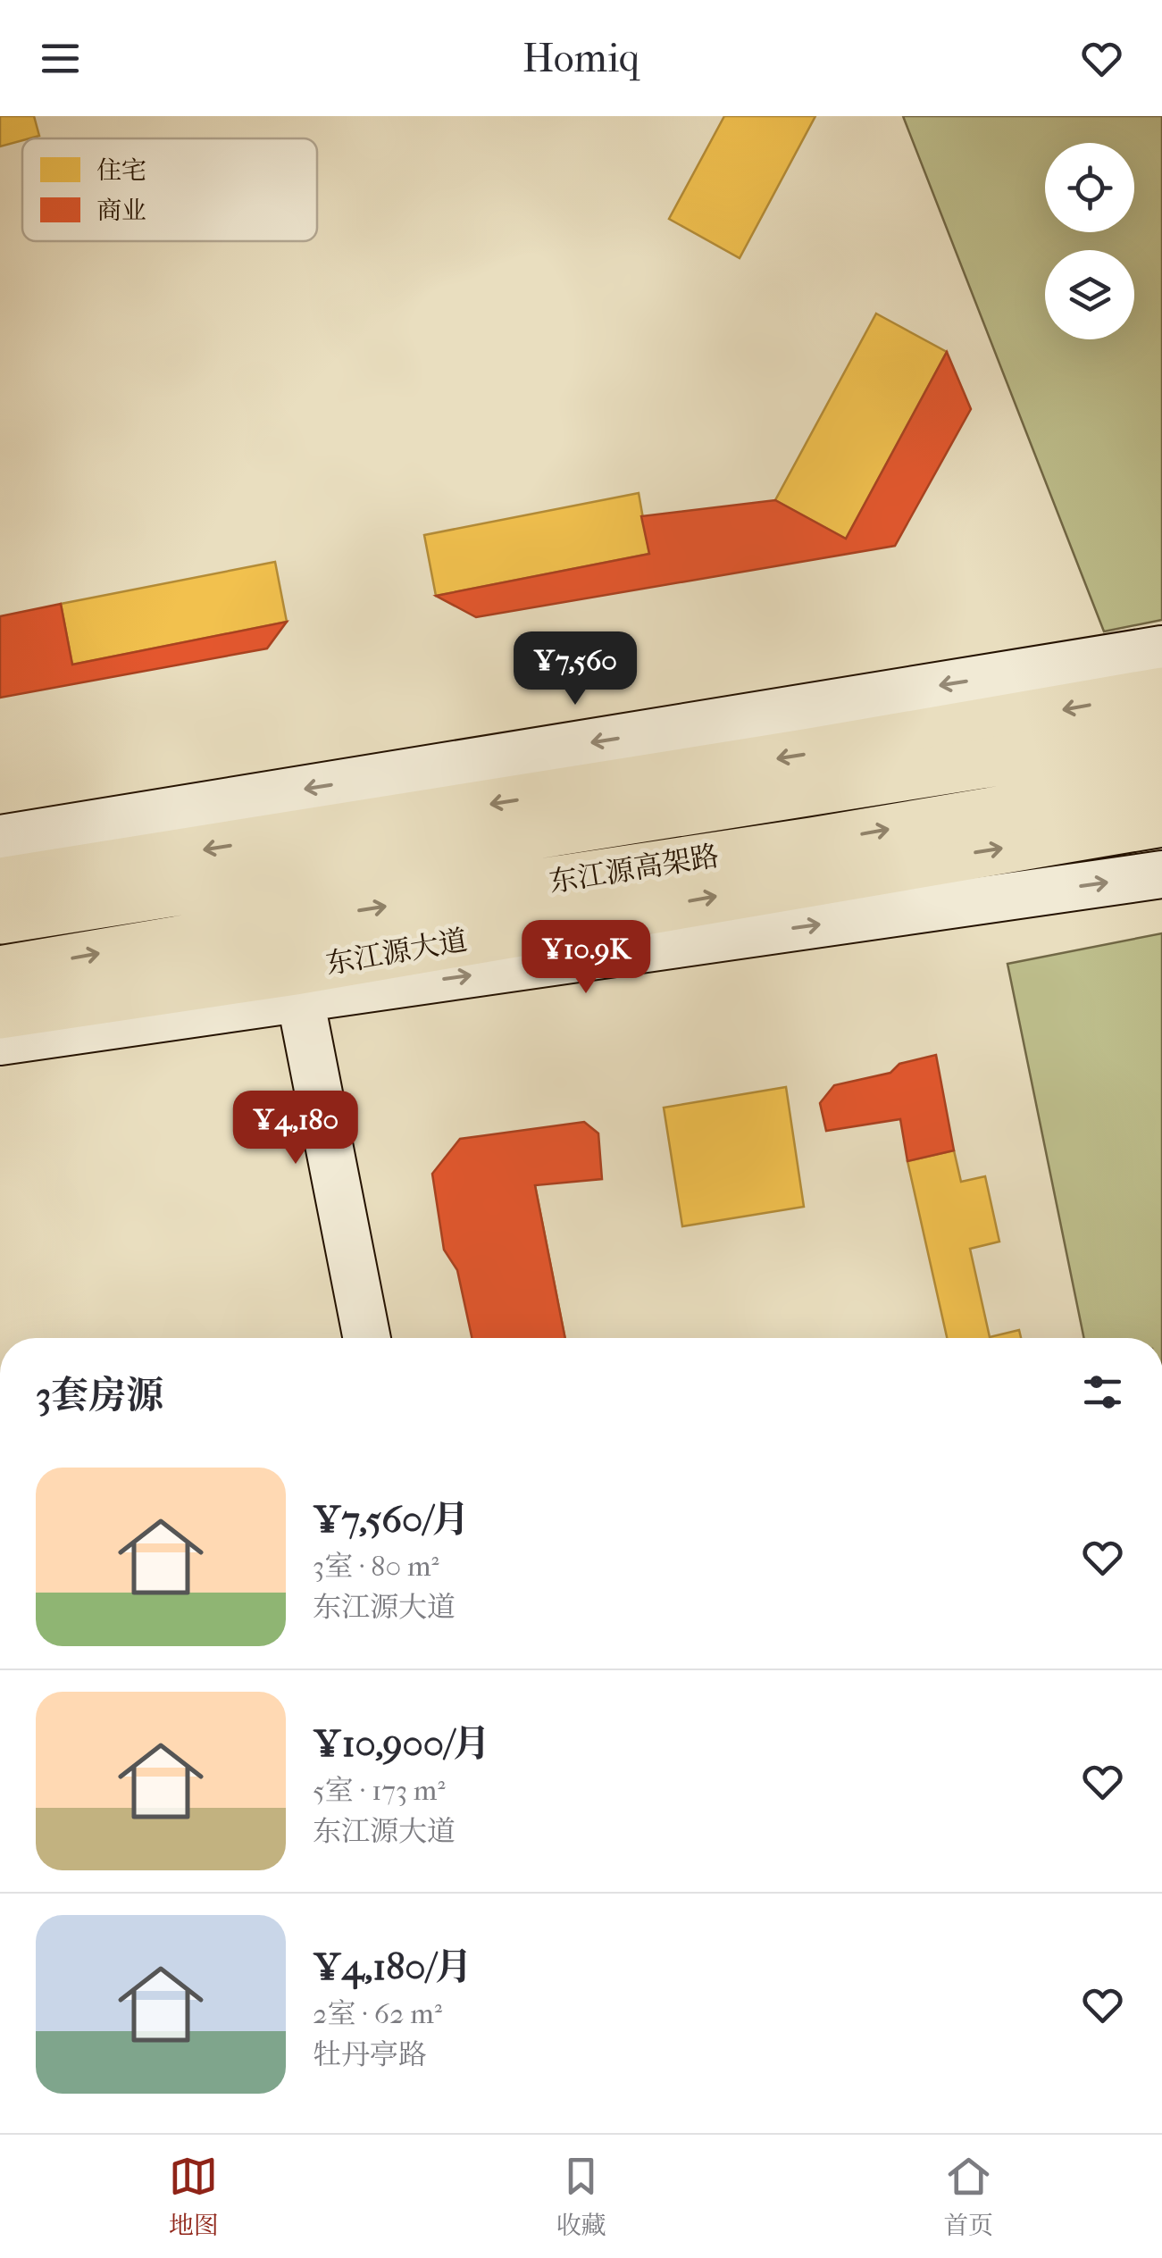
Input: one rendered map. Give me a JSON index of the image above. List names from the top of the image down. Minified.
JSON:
{"streets":{"main road":["东江源高架路","东江源大道"]},"legend":["住宅","商业"],"page":{"header":"Homiq","price":["¥7,560","¥10.9K","¥4,180"],"heading":"3套房源","list":[{"name":"¥7,560/月","note":"3室 · 80 m² · 东江源大道"},{"name":"¥10,900/月","note":"5室 · 173 m² · 东江源大道"},{"name":"¥4,180/月","note":"2室 · 62 m² · 牡丹亭路"}],"tabs":["地图","收藏","首页"]}}
